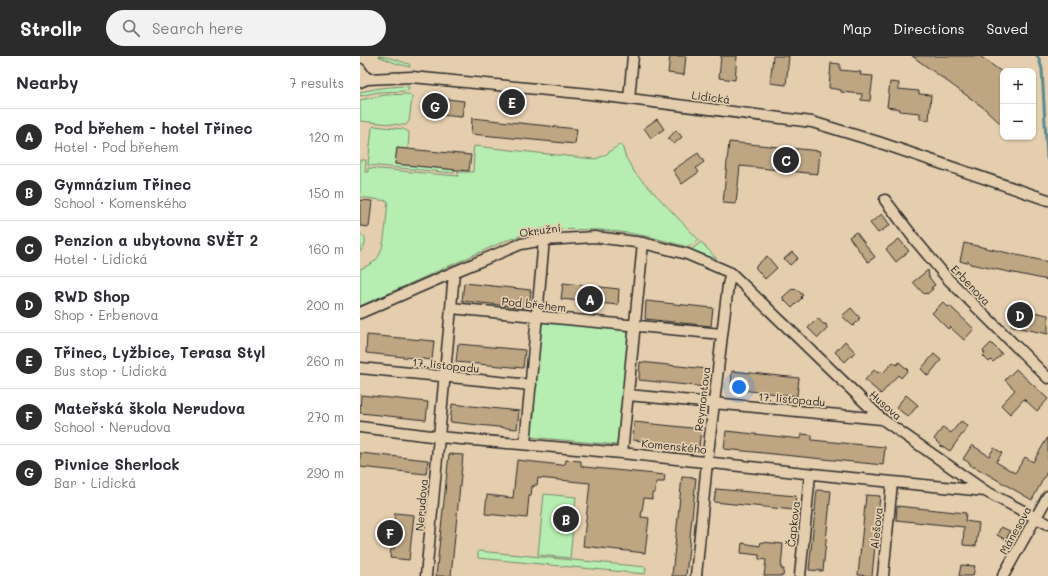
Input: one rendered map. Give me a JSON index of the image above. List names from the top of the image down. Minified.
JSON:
{"streets":{"street":["Lidická","Okružní","Erbenova","Pod břehem","17. listopadu","Reymontova","Husova","Komenského","Nerudova","Čapkova","Alešova","Mánesova"]},"crossings":[["Okružní","Reymontova"],["Okružní","Husova"],["Pod břehem","Reymontova"],["Pod břehem","Nerudova"],["17. listopadu","Reymontova"],["17. listopadu","Husova"],["17. listopadu","Nerudova"],["Reymontova","Husova"],["Reymontova","Komenského"],["Husova","Komenského"],["Husova","Mánesova"],["Komenského","Nerudova"],["Komenského","Čapkova"],["Komenského","Alešova"]],"page":{"header":"Strollr","search":"Search here","nav":["Map","Directions","Saved"],"heading":["Nearby","7 results"],"map_buttons":["+","−"],"pins":["E","G","C","A","D","B","F"],"list":[{"mark":"A","name":"Pod břehem - hotel Třinec","note":"Hotel · Pod břehem","value":"120 m"},{"mark":"B","name":"Gymnázium Třinec","note":"School · Komenského","value":"150 m"},{"mark":"C","name":"Penzion a ubytovna SVĚT 2","note":"Hotel · Lidická","value":"160 m"},{"mark":"D","name":"RWD Shop","note":"Shop · Erbenova","value":"200 m"},{"mark":"E","name":"Třinec, Lyžbice, Terasa Styl","note":"Bus stop · Lidická","value":"260 m"},{"mark":"F","name":"Mateřská škola Nerudova","note":"School · Nerudova","value":"270 m"},{"mark":"G","name":"Pivnice Sherlock","note":"Bar · Lidická","value":"290 m"}]}}
